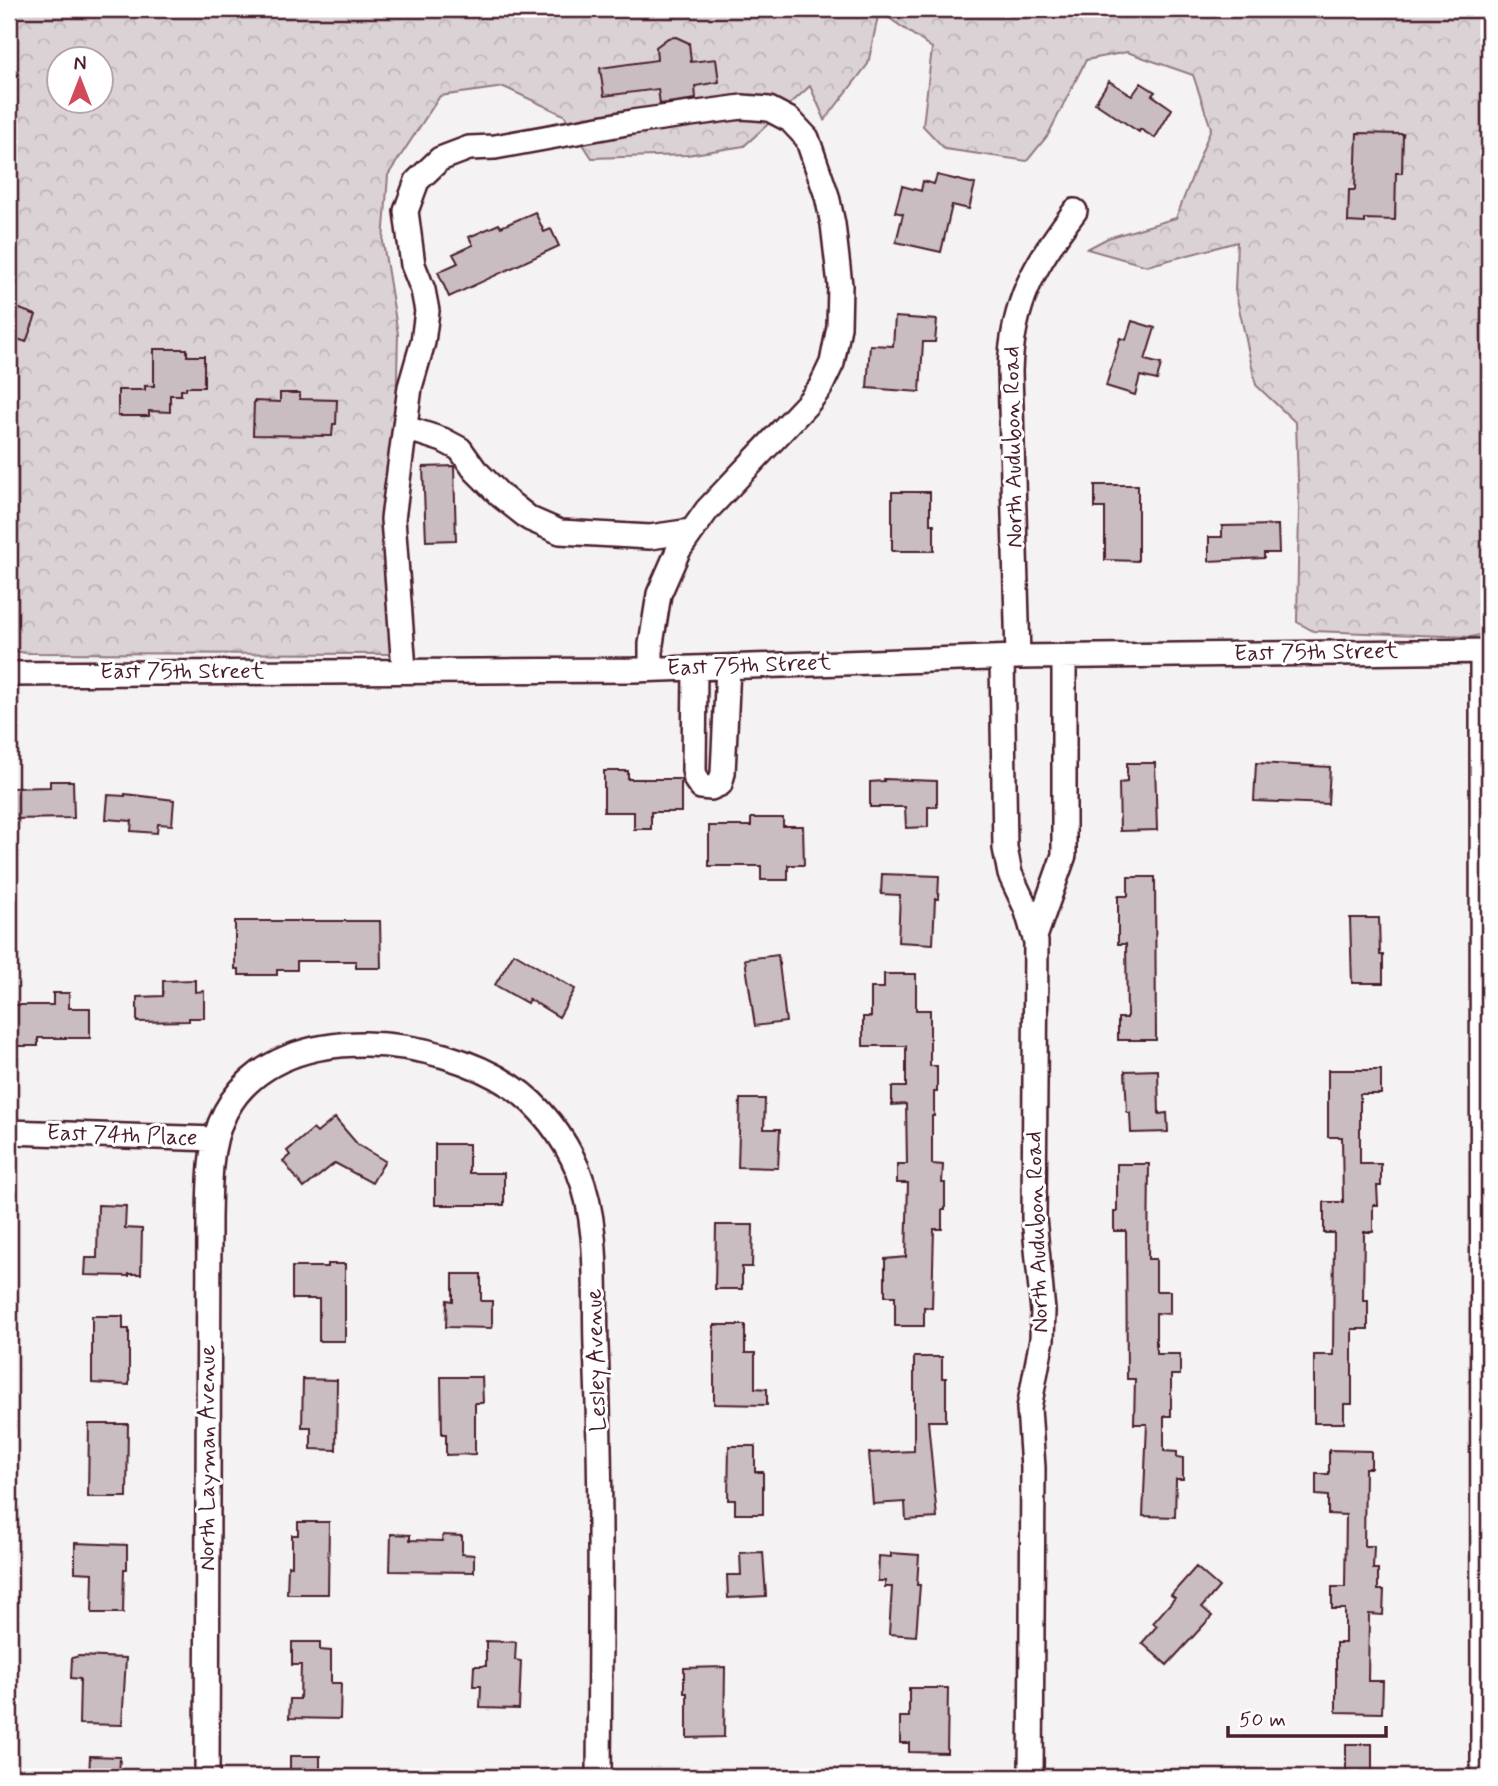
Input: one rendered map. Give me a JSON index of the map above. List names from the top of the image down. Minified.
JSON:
{"streets":{"street":["North Audubon Road","East 75th Street","East 74th Place","Lesley Avenue","North Layman Avenue"]},"crossings":[["North Audubon Road","East 75th Street"],["East 74th Place","Lesley Avenue"],["East 74th Place","North Layman Avenue"]],"scale_bar":"50 m","north":"top"}
